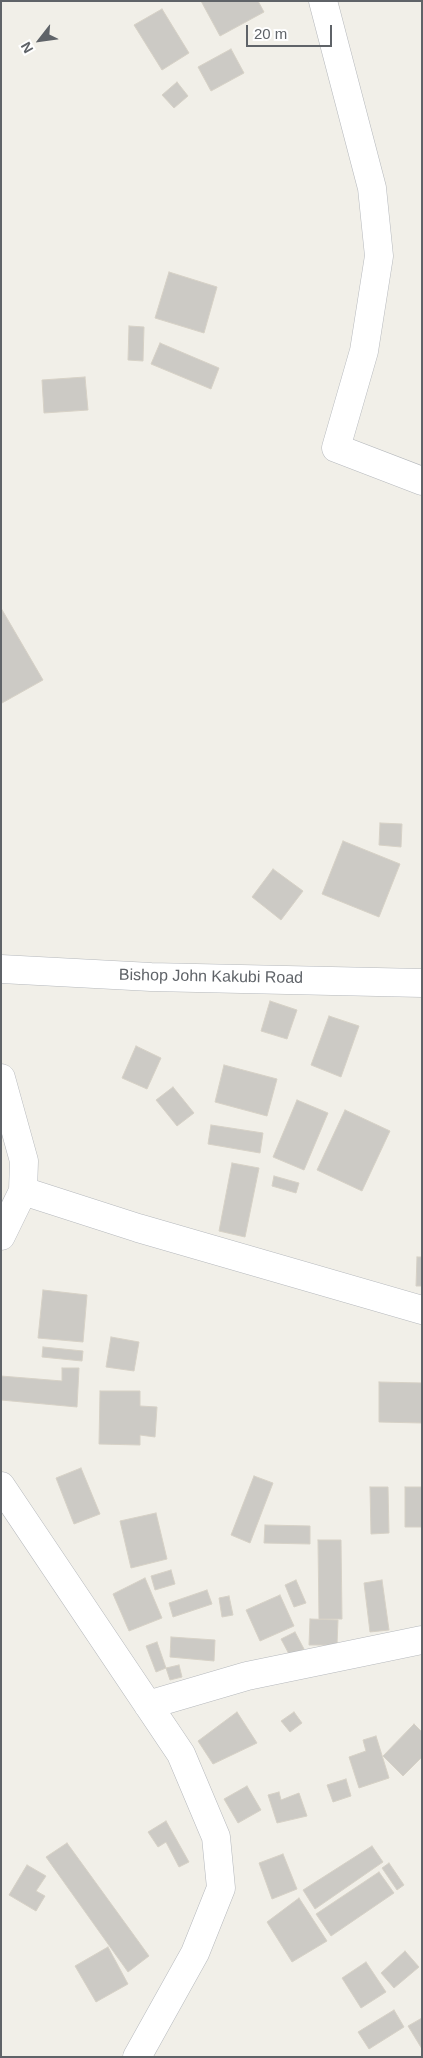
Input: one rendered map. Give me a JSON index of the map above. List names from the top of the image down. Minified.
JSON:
{"streets":{"street":["Bishop John Kakubi Road"]},"scale_bar":"20 m","north":"bottom left"}
